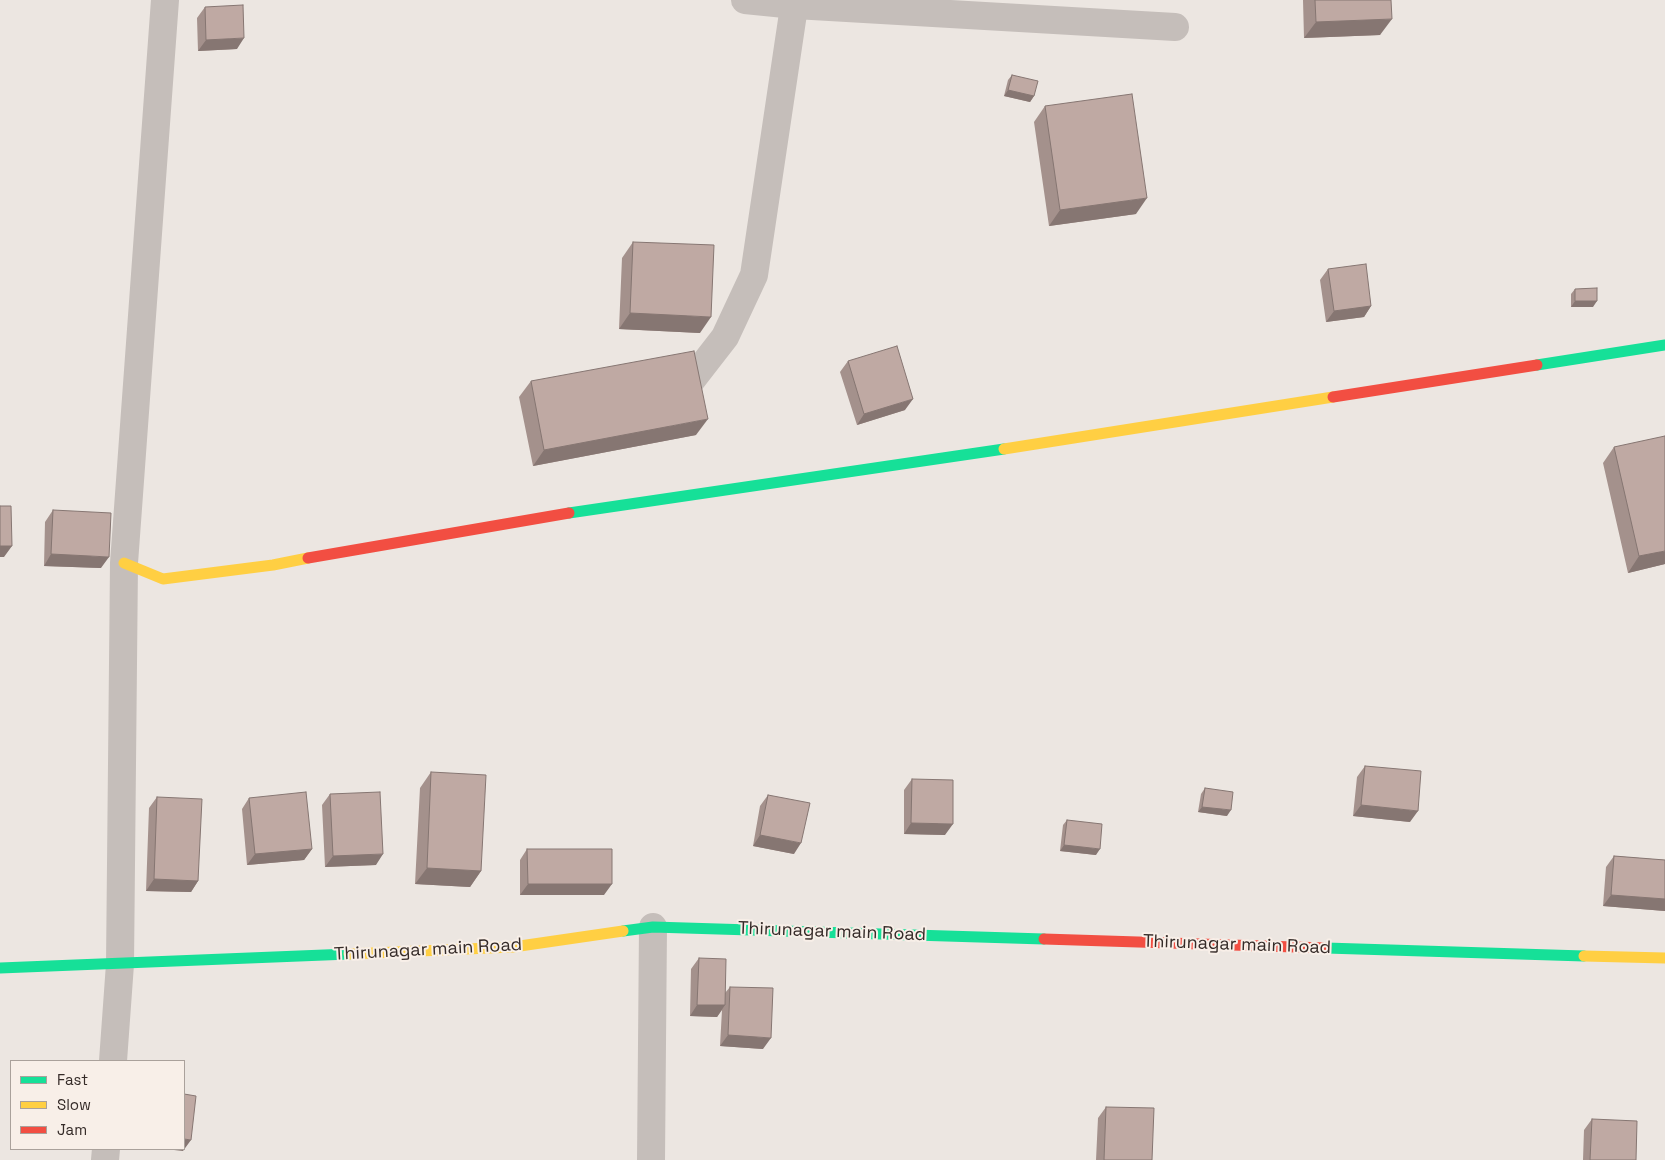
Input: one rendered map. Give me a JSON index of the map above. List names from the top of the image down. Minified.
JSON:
{"streets":{"street":["Thirunagar main Road"]},"legend":["Fast","Slow","Jam"]}
